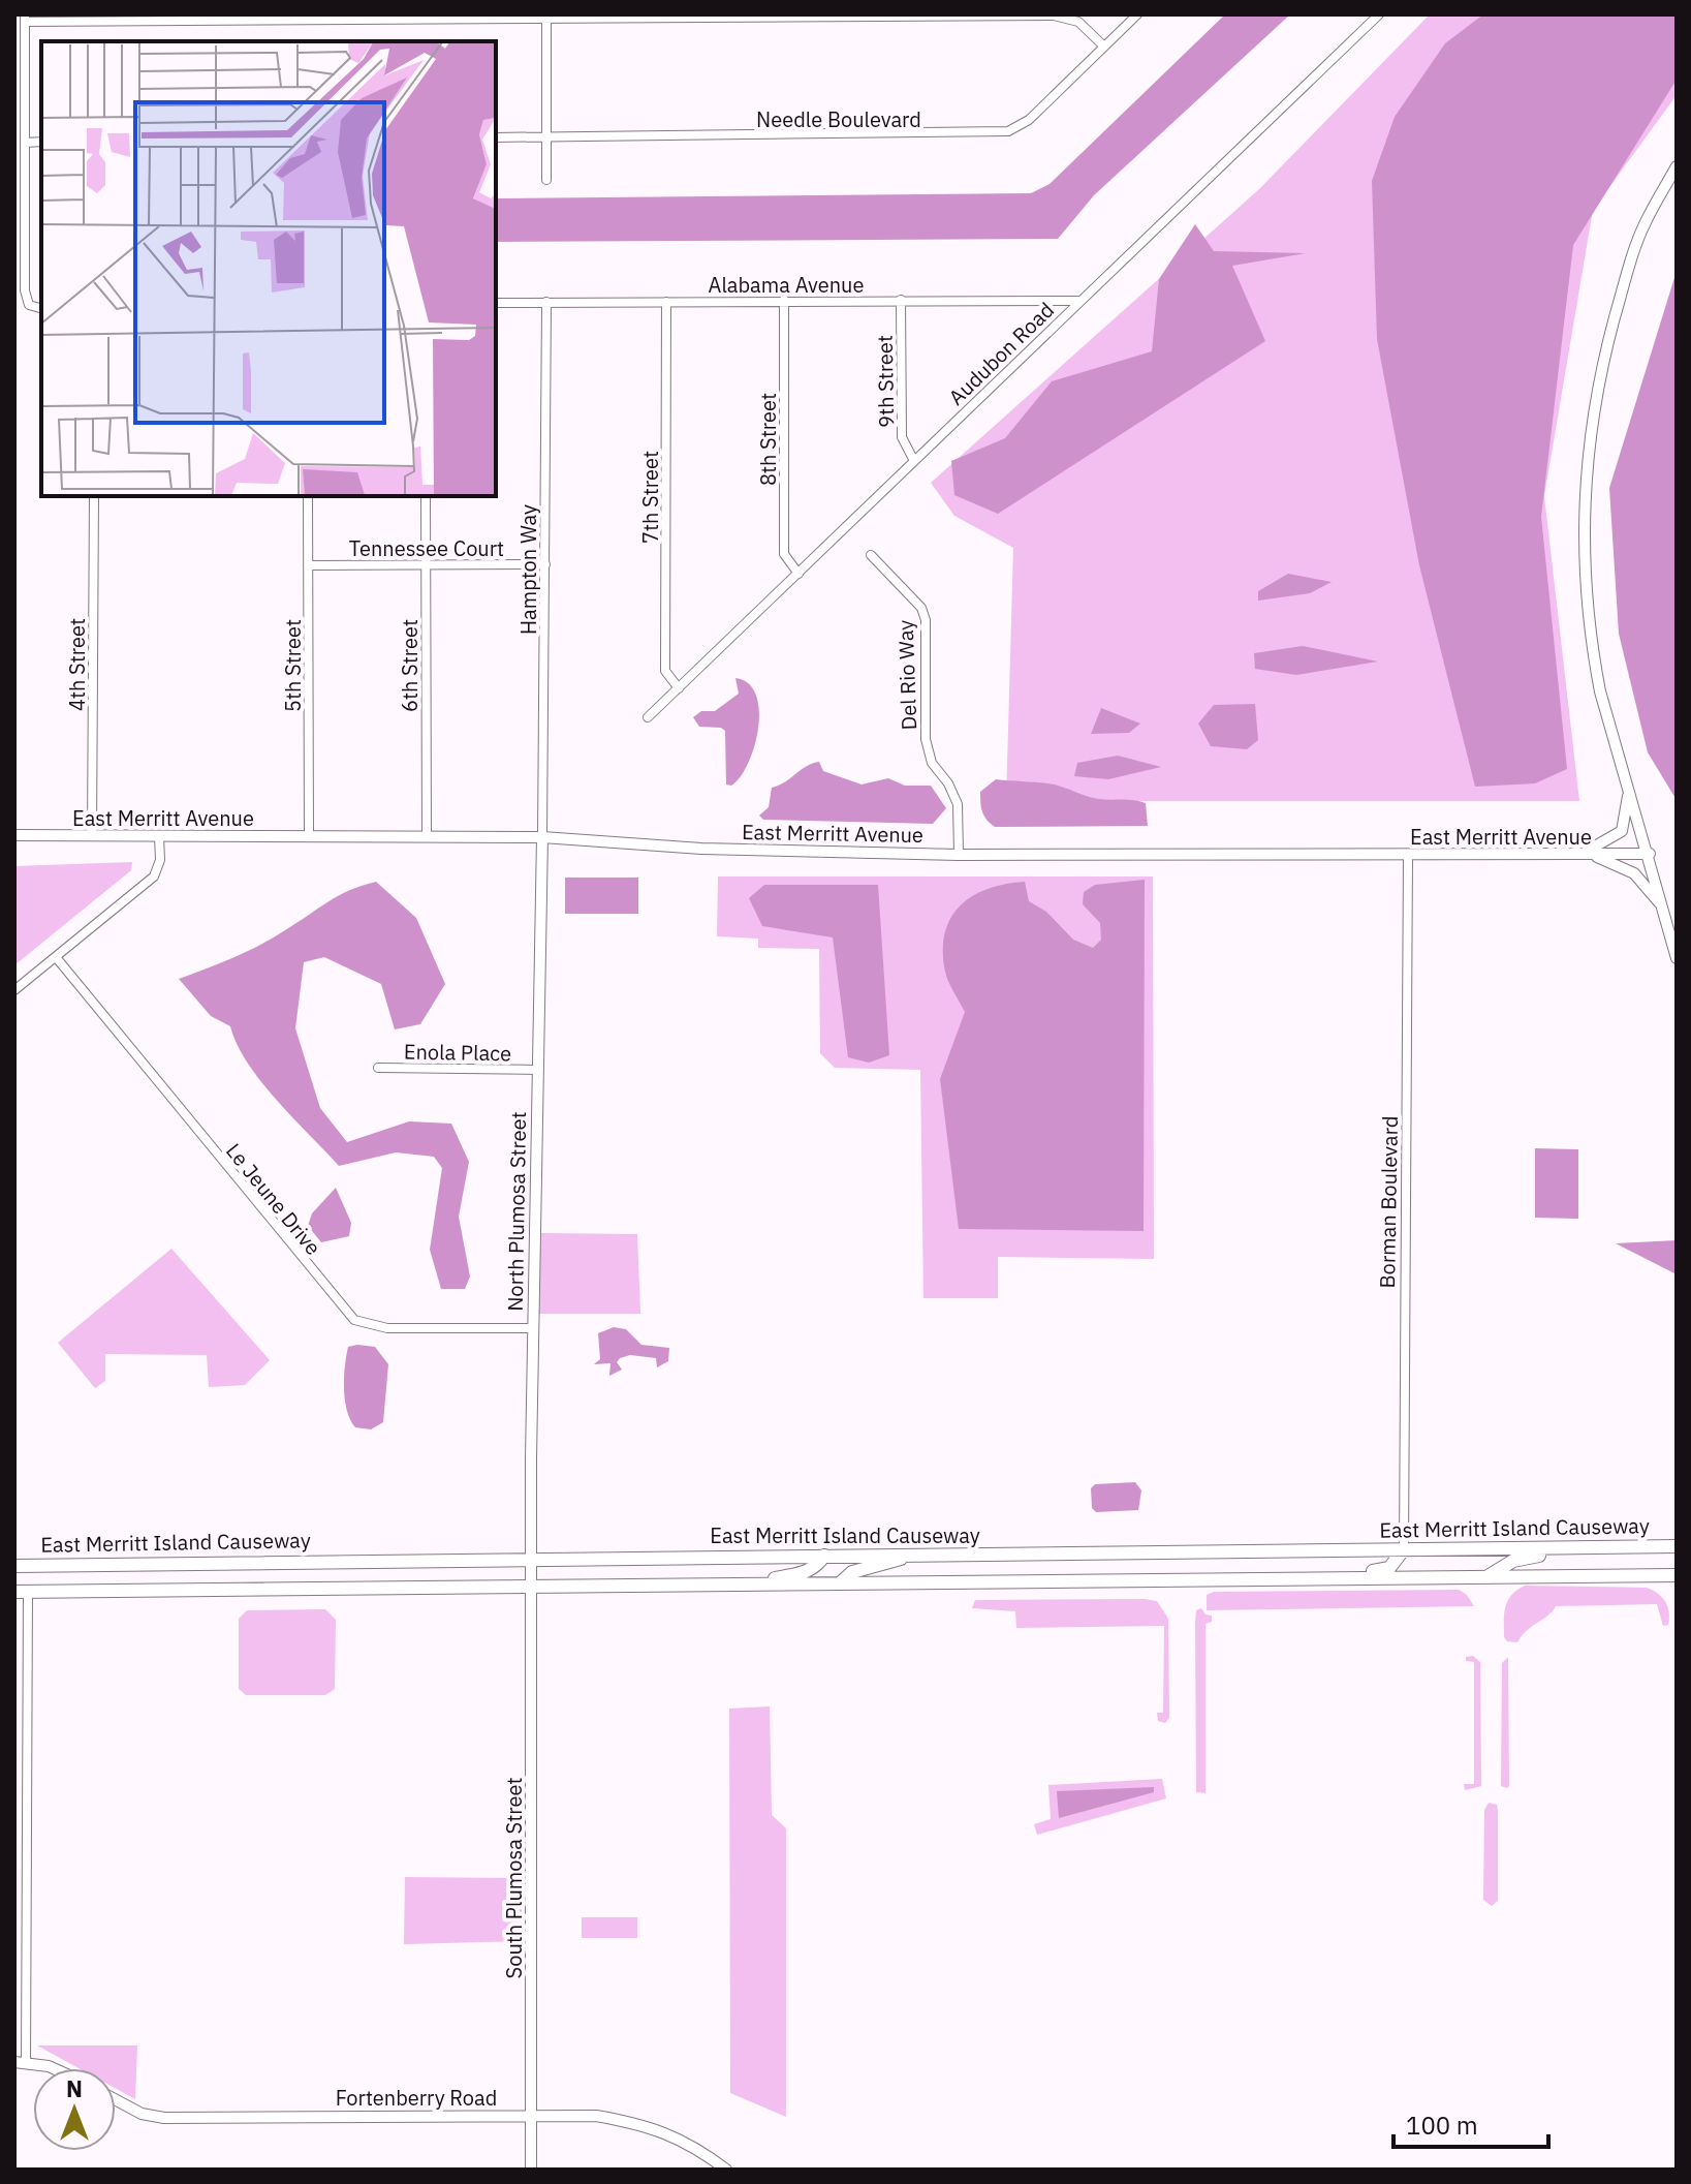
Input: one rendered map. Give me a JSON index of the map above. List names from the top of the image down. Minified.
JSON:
{"streets":{"main road":["East Merritt Island Causeway"],"street":["Needle Boulevard","Alabama Avenue","Audubon Road","9th Street","8th Street","7th Street","Tennessee Court","Hampton Way","4th Street","5th Street","6th Street","Del Rio Way","East Merritt Avenue","Enola Place","Le Jeune Drive","Borman Boulevard","North Plumosa Street","South Plumosa Street","Fortenberry Road"]},"crossings":[["Alabama Avenue","Audubon Road"],["Alabama Avenue","9th Street"],["Alabama Avenue","8th Street"],["Alabama Avenue","7th Street"],["Alabama Avenue","Hampton Way"],["Audubon Road","9th Street"],["Audubon Road","8th Street"],["Audubon Road","7th Street"],["Tennessee Court","Hampton Way"],["Tennessee Court","5th Street"],["Tennessee Court","6th Street"],["Hampton Way","East Merritt Avenue"],["Hampton Way","North Plumosa Street"],["4th Street","East Merritt Avenue"],["5th Street","East Merritt Avenue"],["6th Street","East Merritt Avenue"],["Del Rio Way","East Merritt Avenue"],["East Merritt Avenue","Borman Boulevard"],["East Merritt Avenue","North Plumosa Street"],["Enola Place","North Plumosa Street"],["Le Jeune Drive","North Plumosa Street"],["Borman Boulevard","East Merritt Island Causeway"],["North Plumosa Street","East Merritt Island Causeway"],["North Plumosa Street","South Plumosa Street"],["South Plumosa Street","Fortenberry Road"]],"scale_bar":"100 m","north":"top"}
